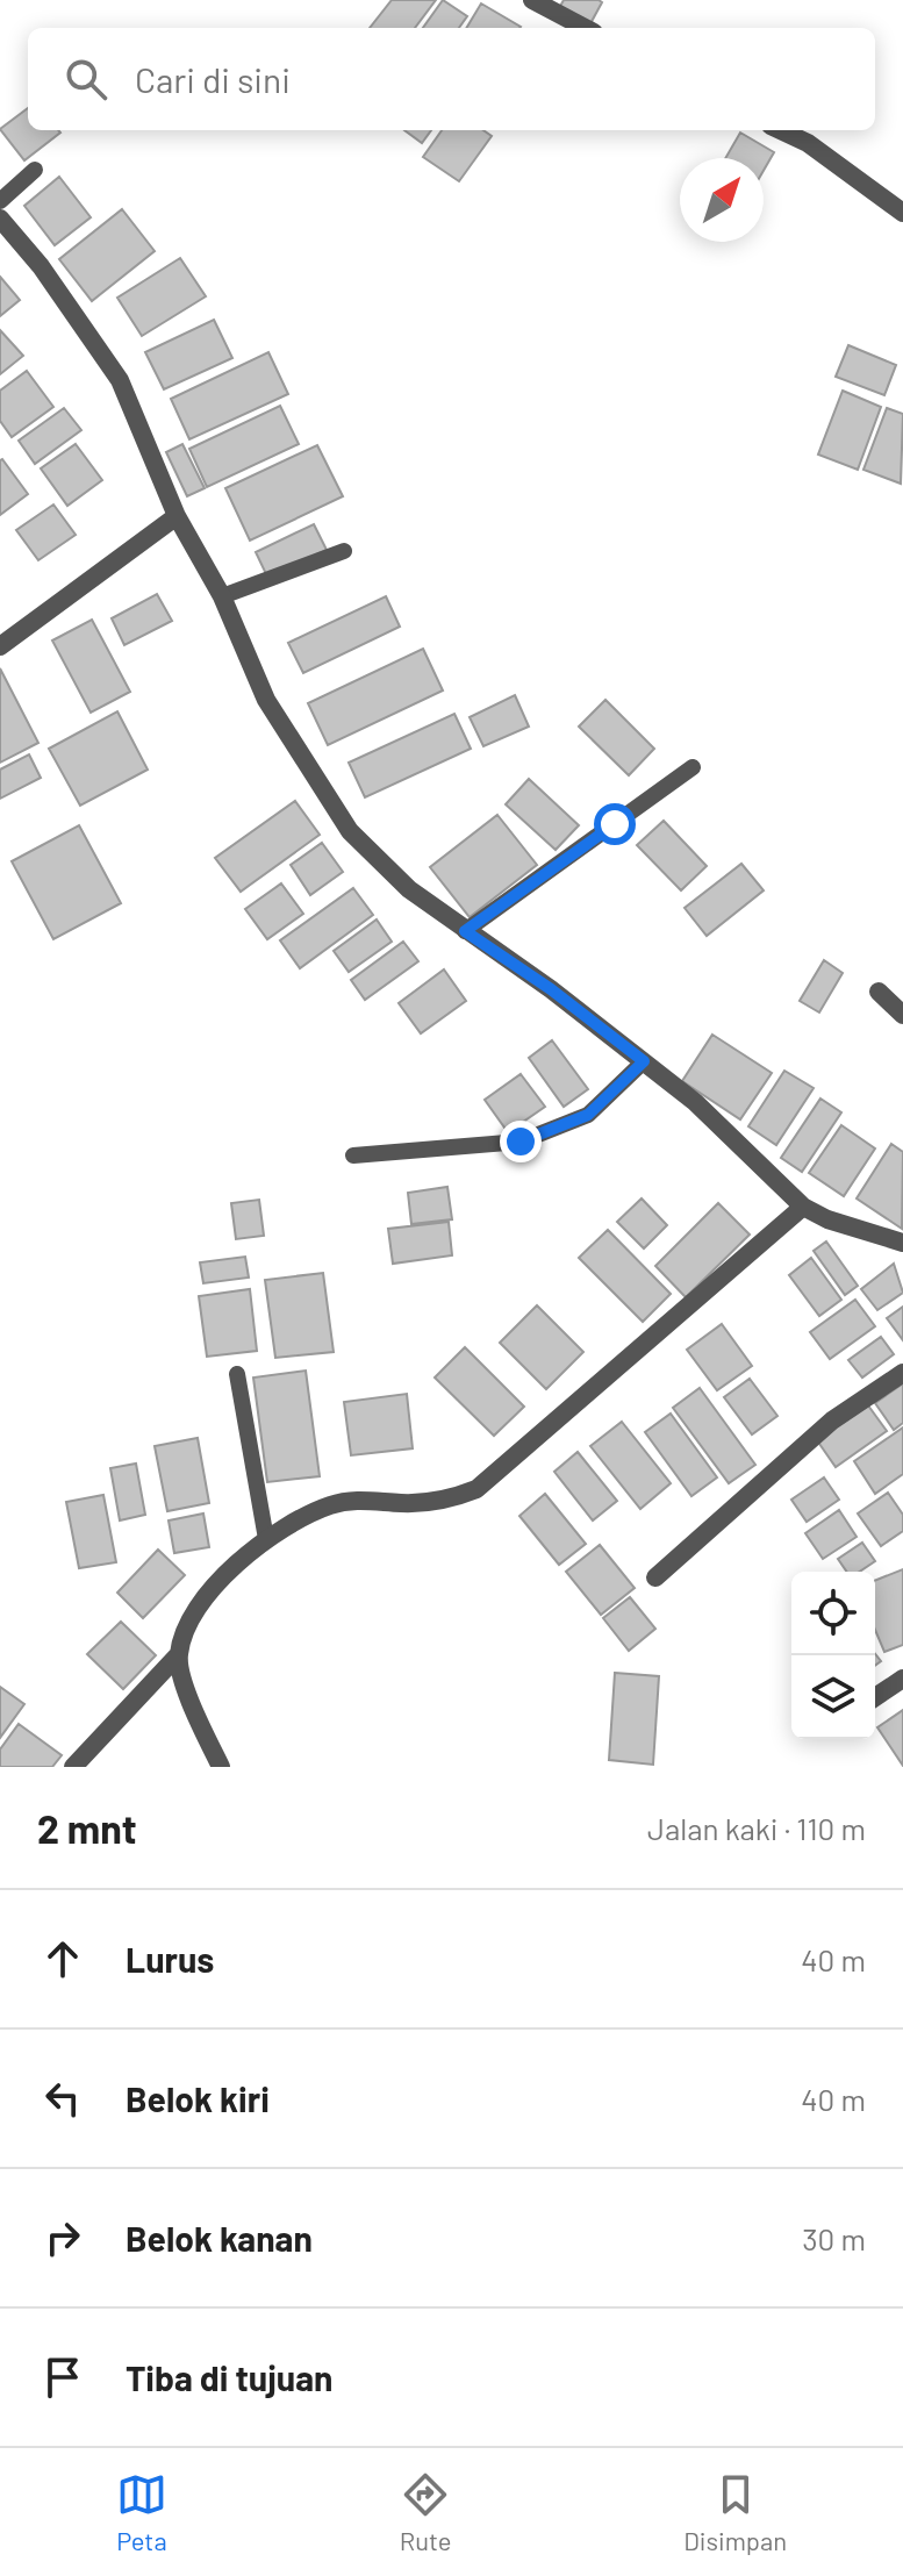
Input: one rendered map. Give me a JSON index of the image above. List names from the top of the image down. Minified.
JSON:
{"north":"top right","page":{"search":"Cari di sini","heading":["2 mnt","Jalan kaki · 110 m"],"list":[["Lurus","40 m"],["Belok kiri","40 m"],["Belok kanan","30 m"],"Tiba di tujuan"],"nav":["Peta","Rute","Disimpan"]}}
